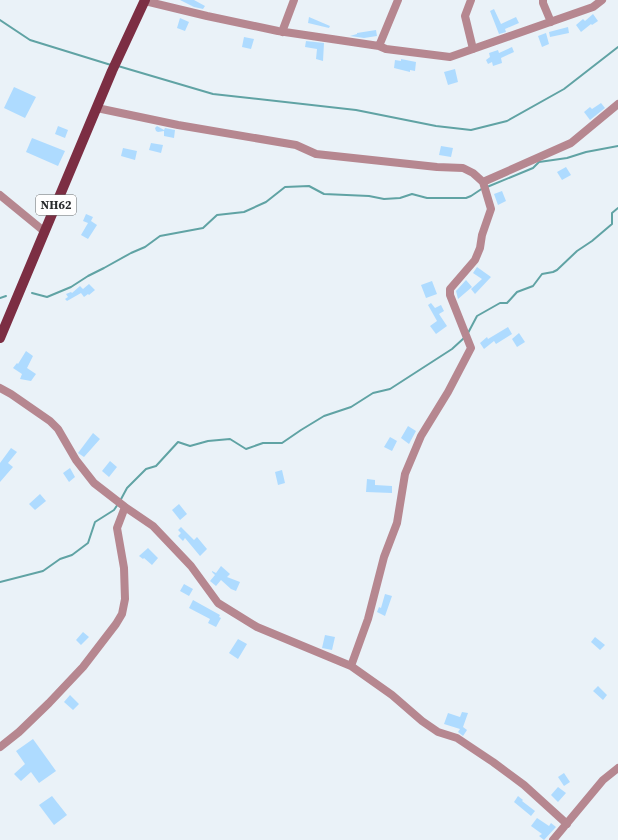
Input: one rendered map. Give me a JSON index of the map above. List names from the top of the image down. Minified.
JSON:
{"streets":{"main road":["NH62"]}}
